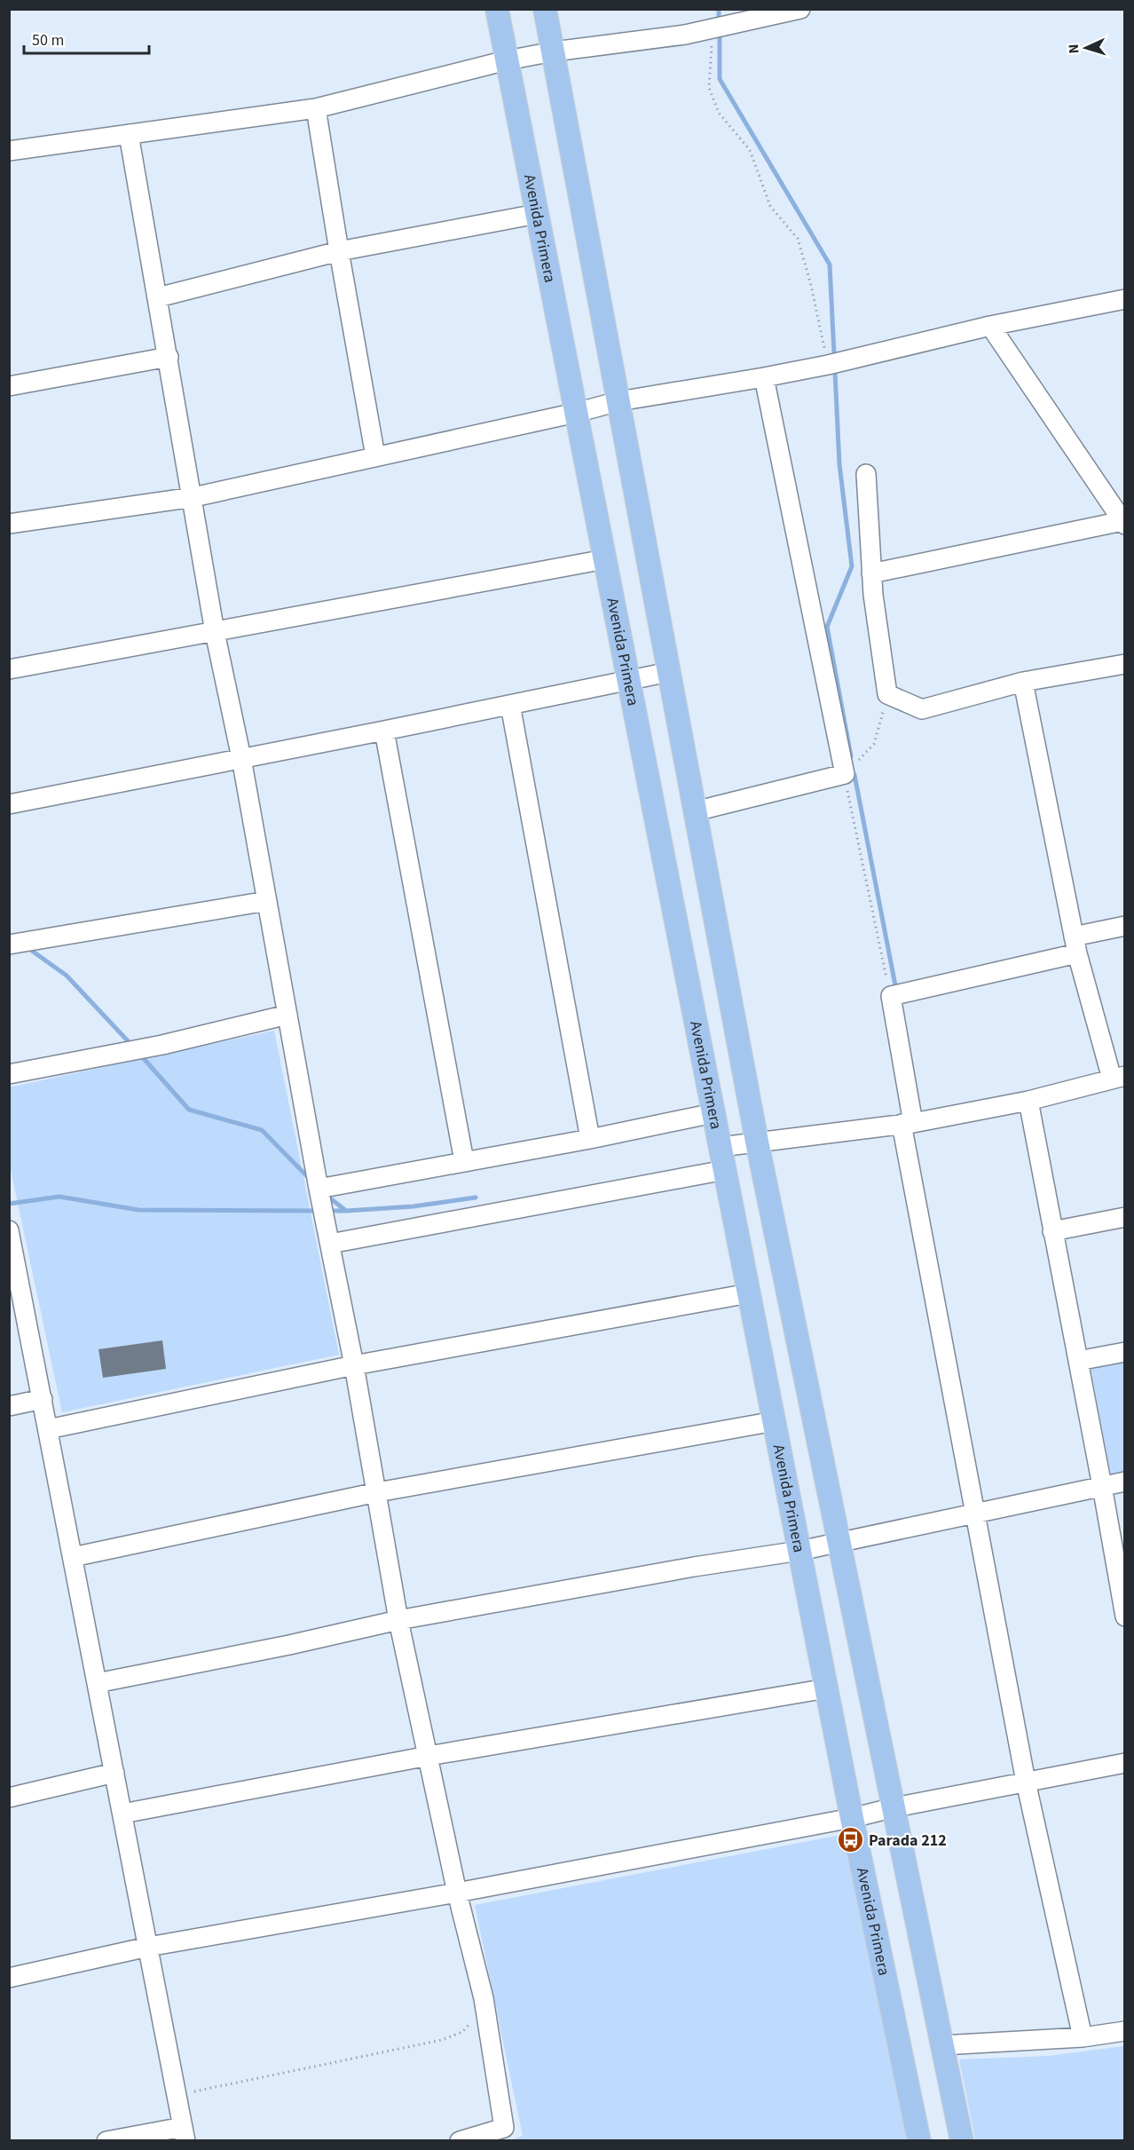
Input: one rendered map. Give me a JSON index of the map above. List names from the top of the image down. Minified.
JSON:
{"streets":{"main road":["Avenida Primera"]},"places":{"bus stop":["Parada 212"]},"scale_bar":"50 m","north":"left"}
